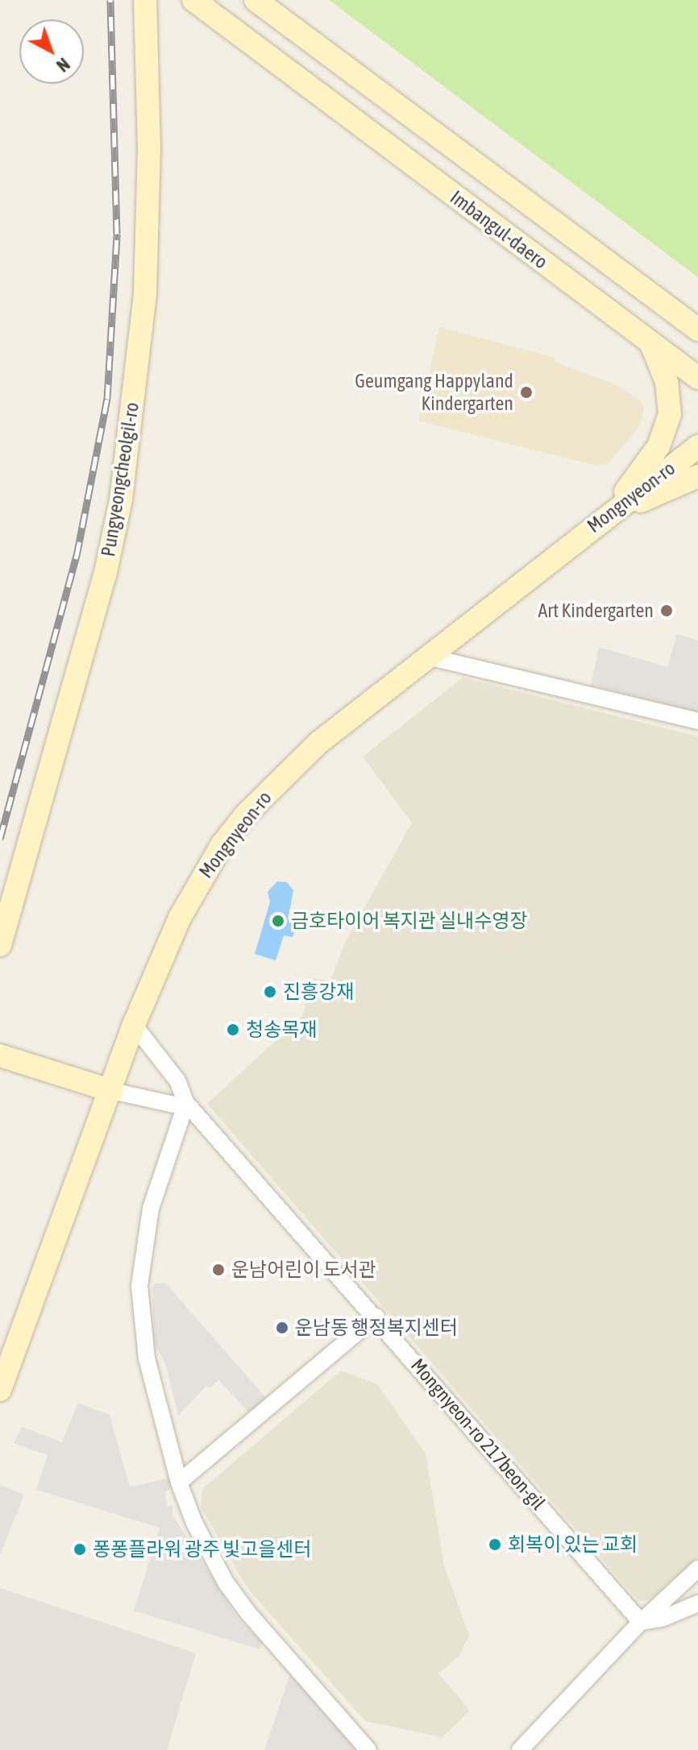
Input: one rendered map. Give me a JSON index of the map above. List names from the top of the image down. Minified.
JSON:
{"streets":{"main road":["Imbangul-daero","Pungyeongcheolgil-ro","Mongnyeon-ro"],"street":["Mongnyeon-ro 217beon-gil"]},"crossings":[["Mongnyeon-ro","Mongnyeon-ro 217beon-gil"]],"places":["Geumgang Happyland Kindergarten","Art Kindergarten","금호타이어 복지관 실내수영장","진흥강재","청송목재","운남어린이 도서관","운남동 행정복지센터","회복이 있는 교회","퐁퐁플라워 광주 빛고을센터"],"north":"bottom right"}
